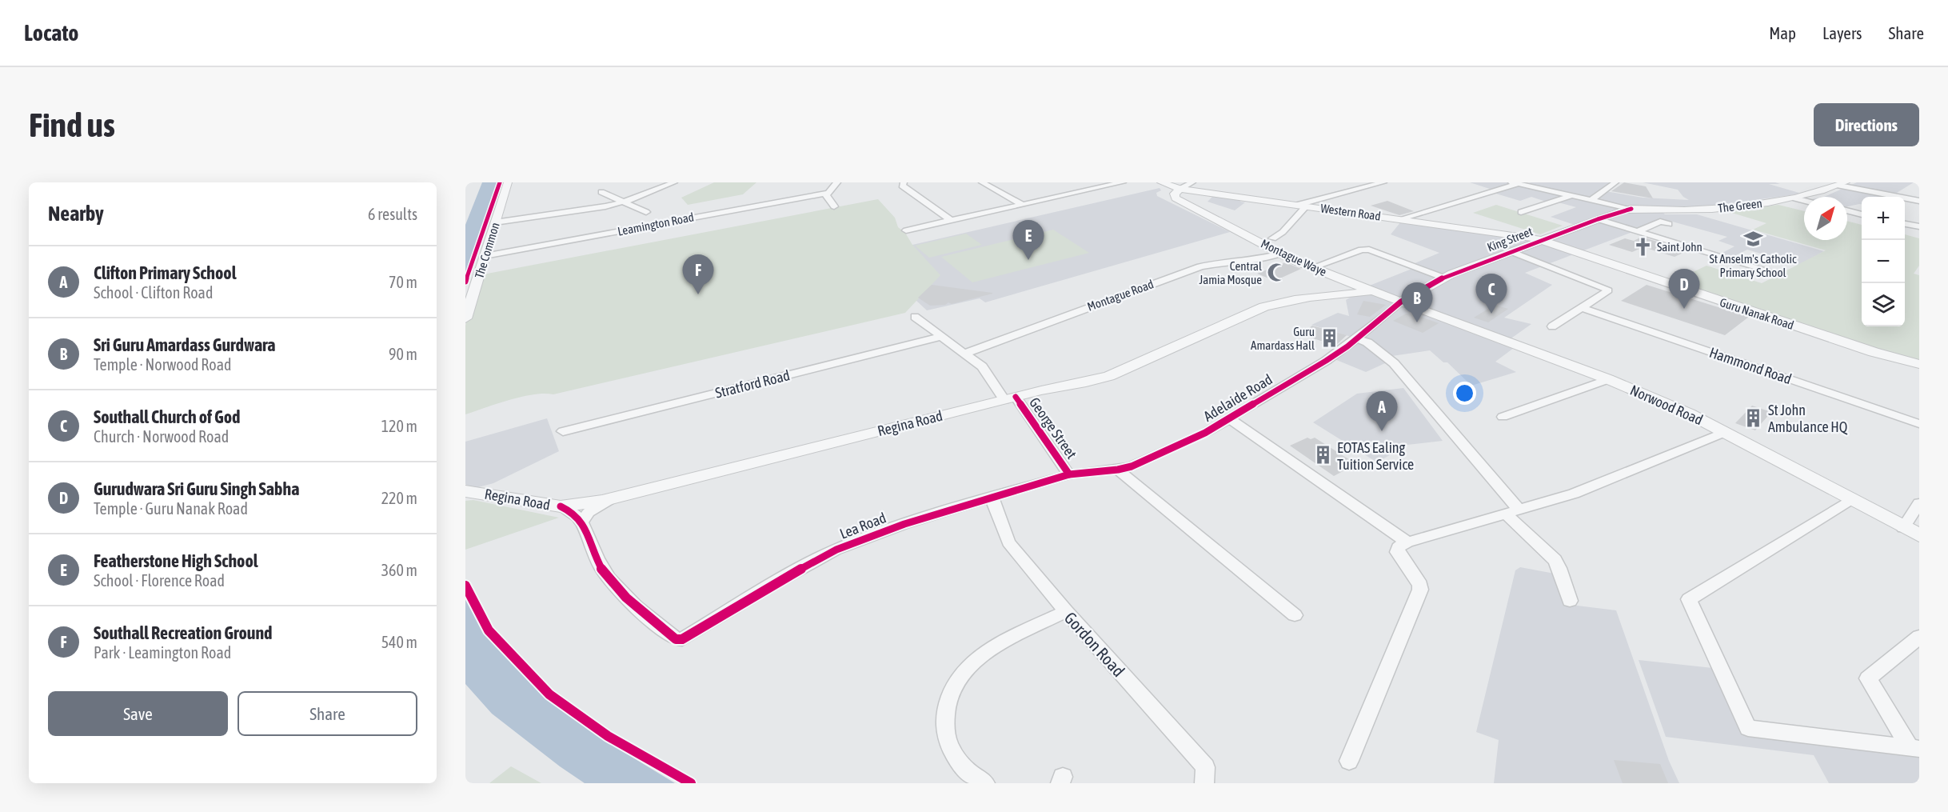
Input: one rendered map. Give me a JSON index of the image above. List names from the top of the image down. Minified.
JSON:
{"streets":{"street":["The Green","Western Road","Leamington Road","King Street","The Common","Montague Waye","Montague Road","Guru Nanak Road","Hammond Road","Stratford Road","Adelaide Road","Norwood Road","Regina Road","George Street","Lea Road","Gordon Road"]},"crossings":[["The Green","King Street"],["Western Road","King Street"],["Western Road","Montague Waye"],["Western Road","Guru Nanak Road"],["Leamington Road","The Common"],["King Street","Montague Waye"],["King Street","Guru Nanak Road"],["King Street","Adelaide Road"],["King Street","Norwood Road"],["Montague Waye","Montague Road"],["Montague Waye","Adelaide Road"],["Montague Waye","Norwood Road"],["Montague Waye","Regina Road"],["Montague Road","George Street"],["Stratford Road","George Street"],["Adelaide Road","Norwood Road"],["Adelaide Road","George Street"],["Adelaide Road","Lea Road"],["Regina Road","George Street"],["George Street","Lea Road"],["Lea Road","Gordon Road"]],"places":{"school or university":["St Anselm's Catholic Primary School"],"church":["Saint John"],"mosque":["Central Jamia Mosque"],"building":["Guru Amardass Hall","St John Ambulance HQ","EOTAS Ealing Tuition Service"]},"north":"top right","page":{"header":"Locato","nav":["Map","Layers","Share"],"buttons":["Directions",["Save","Share"]],"title":"Find us","heading":["Nearby","6 results"],"map_buttons":["+","−"],"pins":["E","F","D","C","B","A"],"list":[{"mark":"A","name":"Clifton Primary School","note":"School · Clifton Road","value":"70 m"},{"mark":"B","name":"Sri Guru Amardass Gurdwara","note":"Temple · Norwood Road","value":"90 m"},{"mark":"C","name":"Southall Church of God","note":"Church · Norwood Road","value":"120 m"},{"mark":"D","name":"Gurudwara Sri Guru Singh Sabha","note":"Temple · Guru Nanak Road","value":"220 m"},{"mark":"E","name":"Featherstone High School","note":"School · Florence Road","value":"360 m"},{"mark":"F","name":"Southall Recreation Ground","note":"Park · Leamington Road","value":"540 m"}]}}
